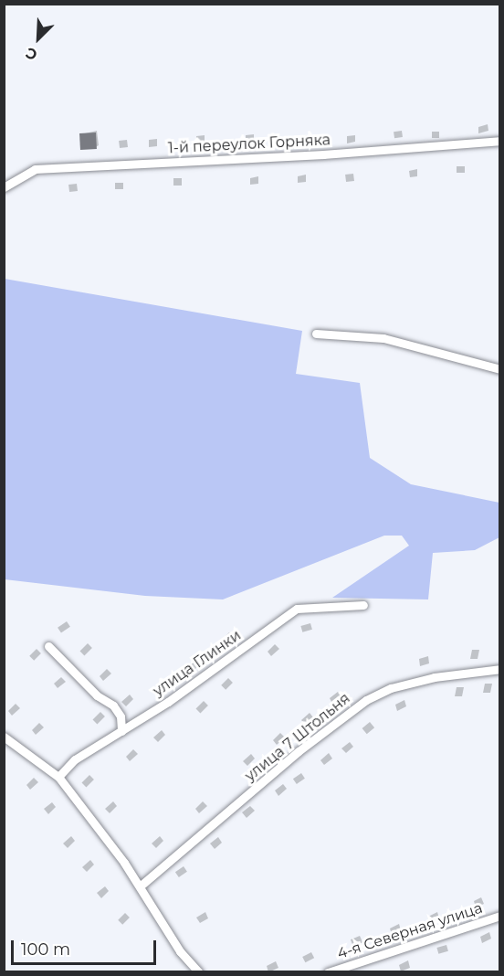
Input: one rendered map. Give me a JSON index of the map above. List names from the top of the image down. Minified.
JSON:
{"streets":{"street":["1-й переулок Горняка","улица Глинки","улица 7 Штольня","4-я Северная улица"]},"scale_bar":"100 m","north":"bottom left"}
